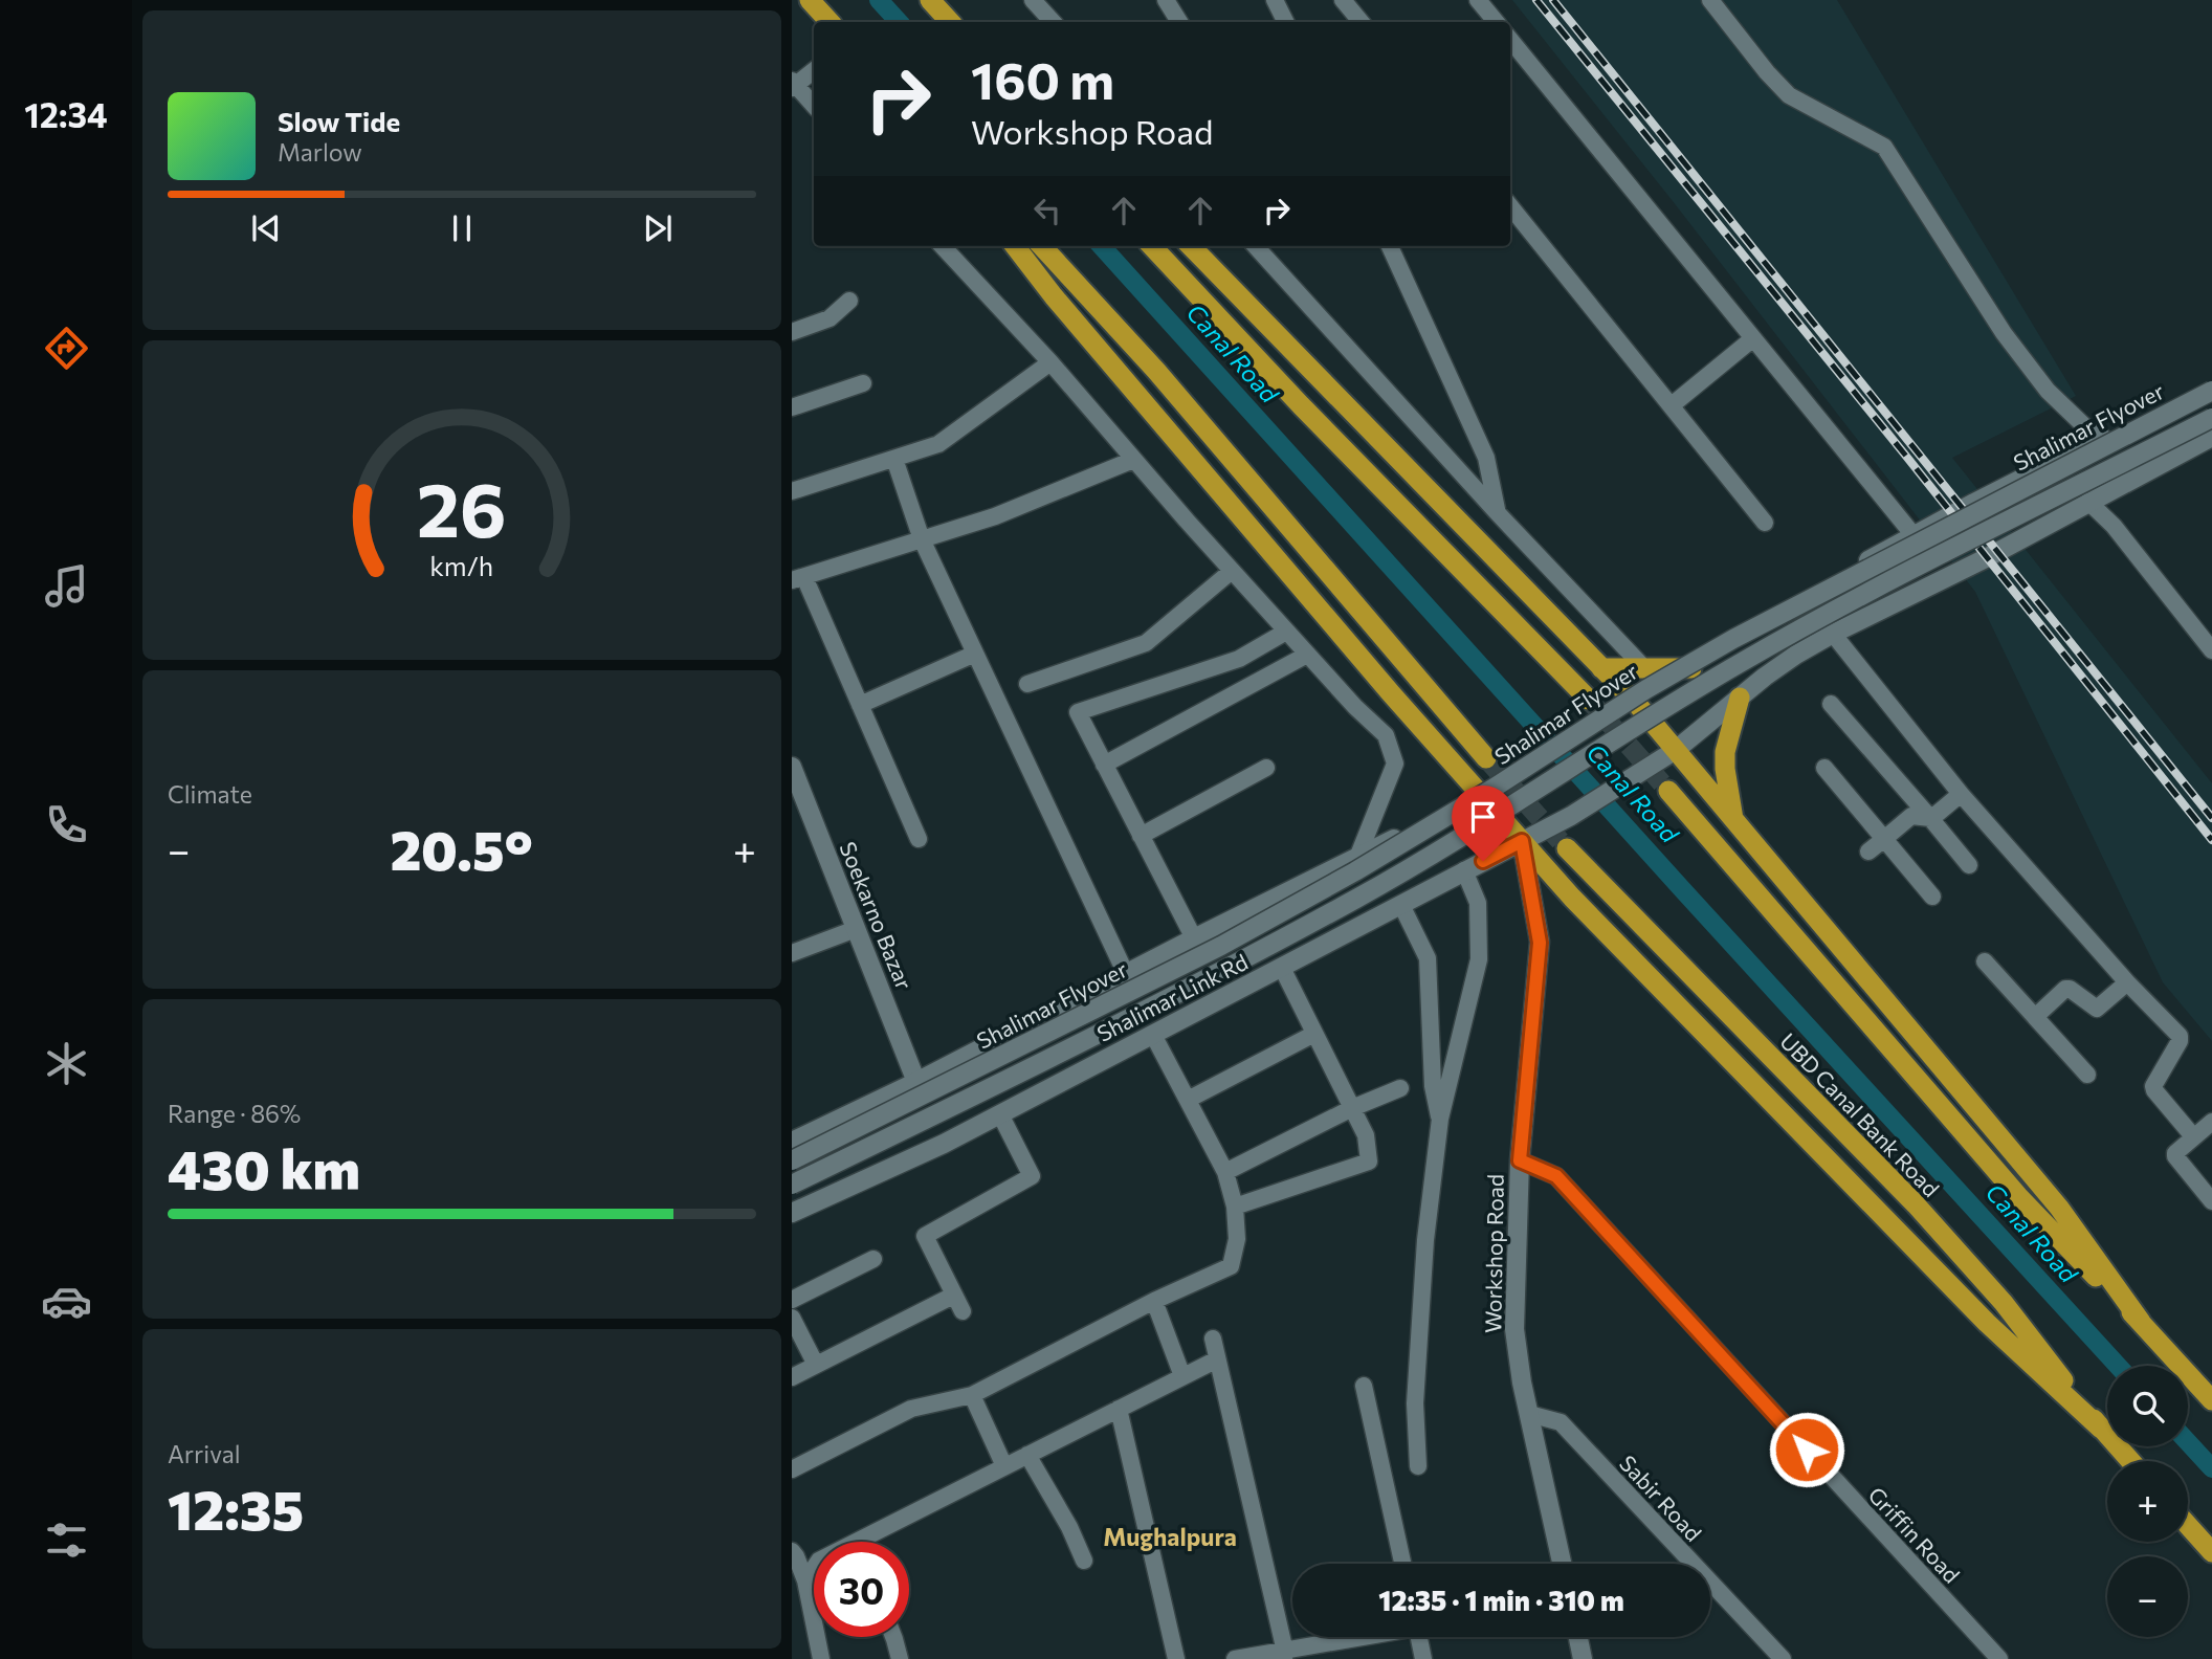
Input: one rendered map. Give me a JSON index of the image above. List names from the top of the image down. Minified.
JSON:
{"streets":{"highway":["UBD Canal Bank Road"],"main road":["Shalimar Flyover","Soekarno Bazar","Shalimar Link Rd","Workshop Road"],"street":["Sabir Road","Griffin Road"]},"crossings":[["Soekarno Bazar","Shalimar Link Rd"],["Shalimar Link Rd","Workshop Road"],["Workshop Road","Sabir Road"],["Workshop Road","Griffin Road"]],"districts":["Mughalpura"],"water":["Canal Road"],"page":{"tabs":"12:34","turn":["160 m","Workshop Road"],"song":["Slow Tide","Marlow"],"tile":["Climate",["Range · 86%","430 km"],["Arrival","12:35"]],"heat":["−","20.5°","+"],"map_buttons":["+","−"],"limit":"30","trip":"12:35 · 1 min · 310 m","gauge":["26","km/h"]}}
